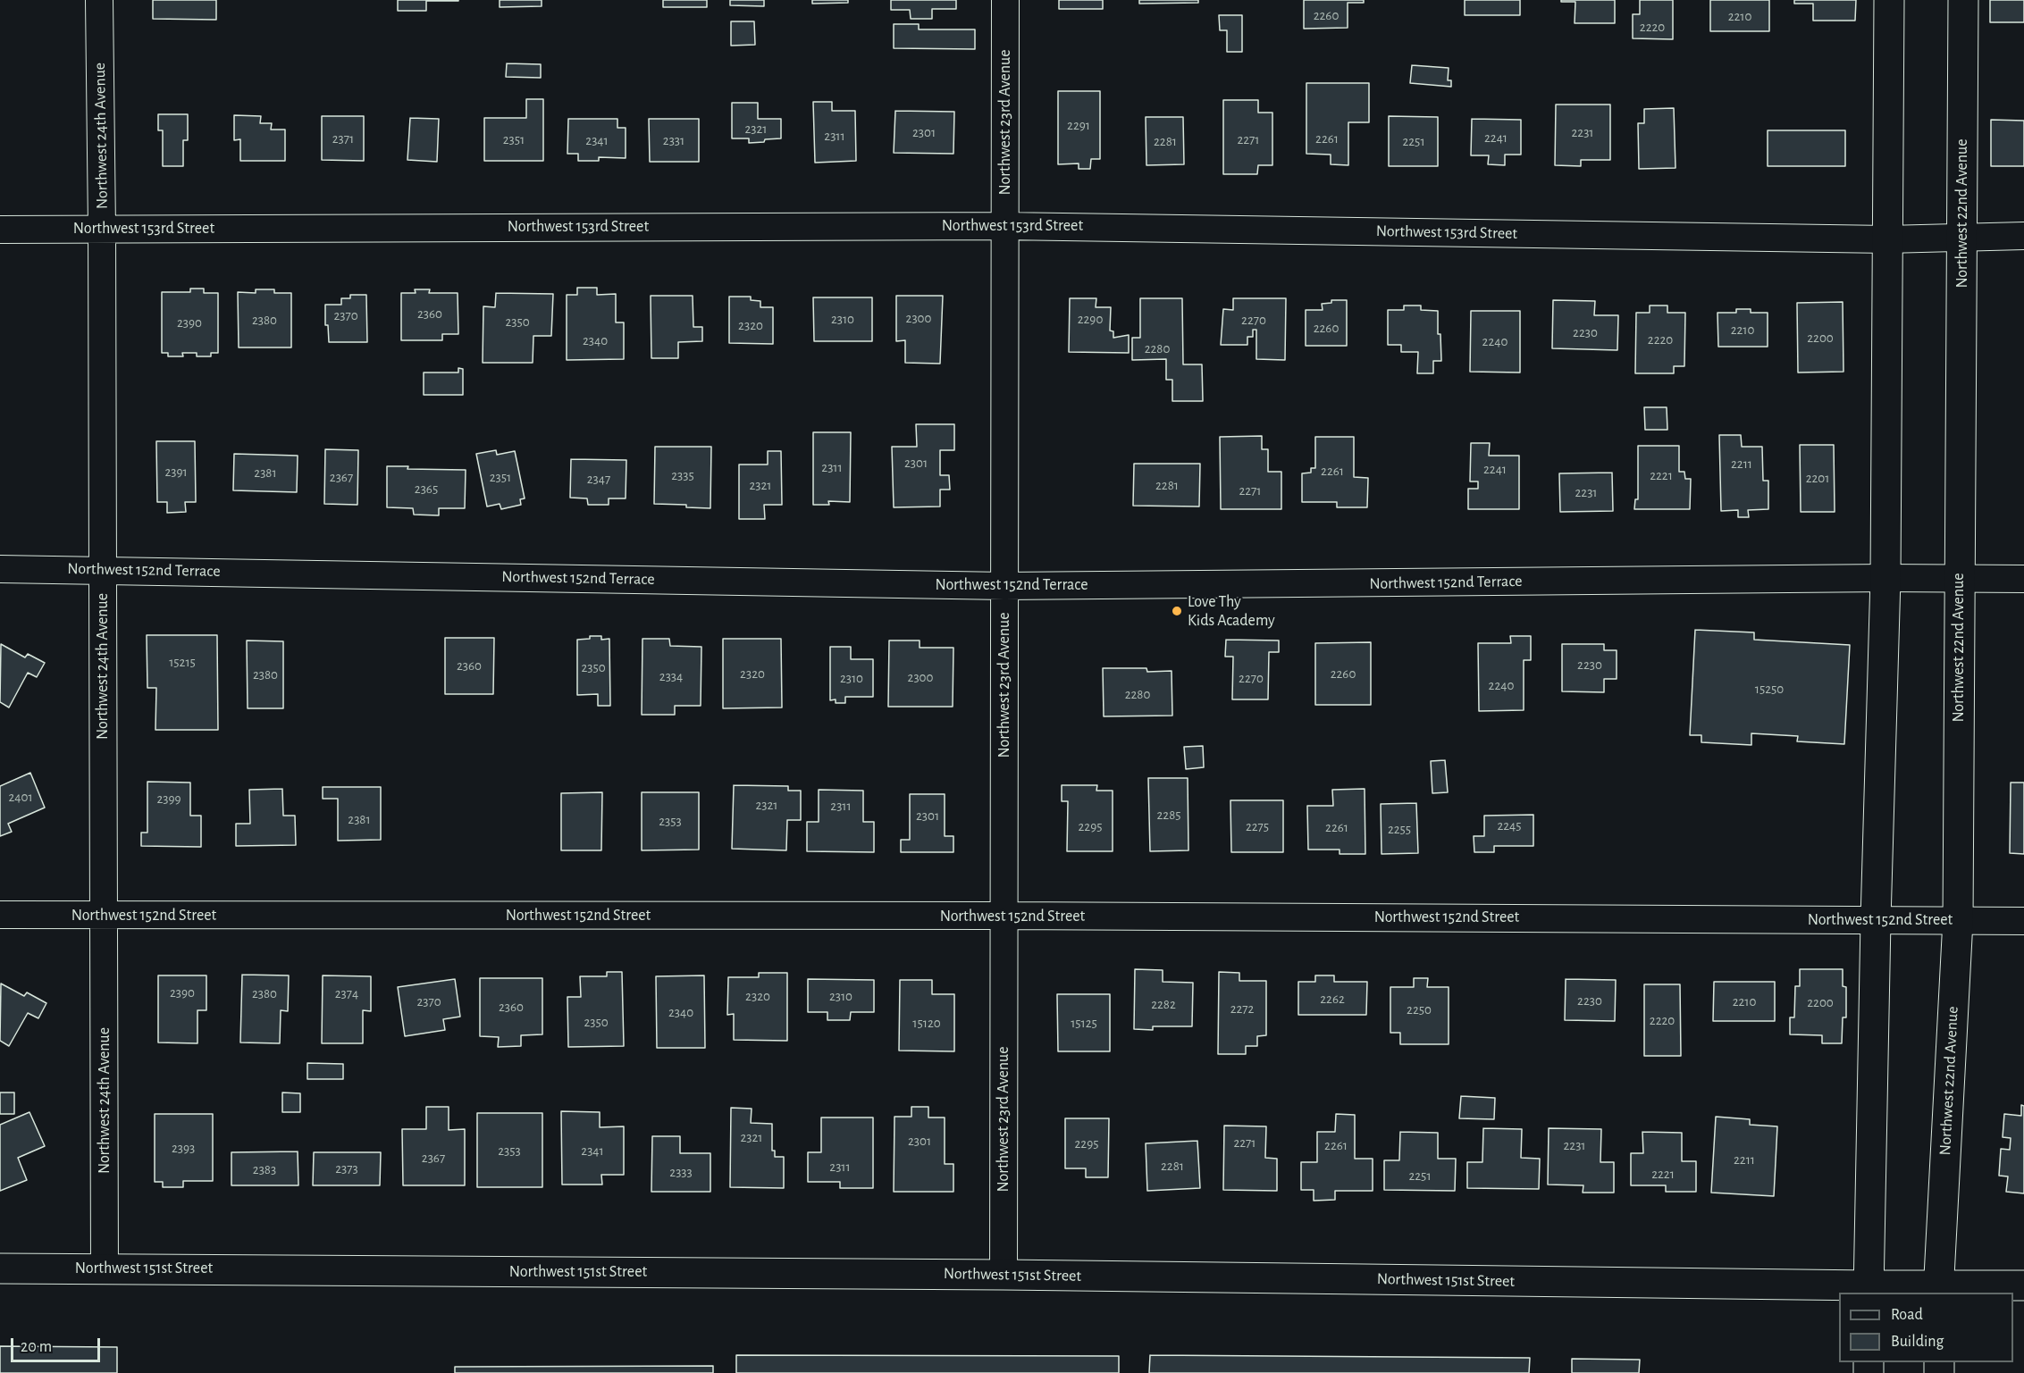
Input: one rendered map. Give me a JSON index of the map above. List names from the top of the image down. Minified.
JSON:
{"streets":{"main road":["Northwest 22nd Avenue","Northwest 151st Street"],"street":["Northwest 23rd Avenue","Northwest 24th Avenue","Northwest 153rd Street","Northwest 152nd Terrace","Northwest 152nd Street"]},"crossings":[["Northwest 23rd Avenue","Northwest 153rd Street"],["Northwest 23rd Avenue","Northwest 152nd Terrace"],["Northwest 23rd Avenue","Northwest 152nd Street"],["Northwest 23rd Avenue","Northwest 151st Street"],["Northwest 24th Avenue","Northwest 153rd Street"],["Northwest 24th Avenue","Northwest 152nd Terrace"],["Northwest 24th Avenue","Northwest 152nd Street"],["Northwest 24th Avenue","Northwest 151st Street"],["Northwest 22nd Avenue","Northwest 153rd Street"],["Northwest 22nd Avenue","Northwest 152nd Terrace"],["Northwest 22nd Avenue","Northwest 152nd Street"],["Northwest 22nd Avenue","Northwest 151st Street"]],"places":["Love Thy Kids Academy"],"house_numbers":["2260","2210","2220","2291","2321","2301","2231","2311","2241","2371","2261","2351","2271","2341","2331","2281","2251","2360","2370","2300","2310","2290","2380","2270","2350","2390","2320","2260","2210","2230","2200","2220","2340","2240","2280","2301","2211","2311","2241","2261","2391","2381","2335","2221","2367","2351","2201","2347","2321","2281","2365","2271","2231","15215","2230","2360","2350","2320","2260","2380","2334","2300","2310","2270","2240","15250","2280","2401","2399","2321","2311","2285","2301","2381","2353","2245","2295","2275","2261","2255","2390","2380","2374","2320","2310","2262","2230","2370","2210","2200","2282","2360","2272","2250","2340","2220","2350","15120","15125","2321","2301","2271","2295","2261","2231","2393","2353","2341","2367","2211","2281","2311","2373","2383","2333","2221","2251"],"legend":["Road","Building"],"scale_bar":"20 m"}
